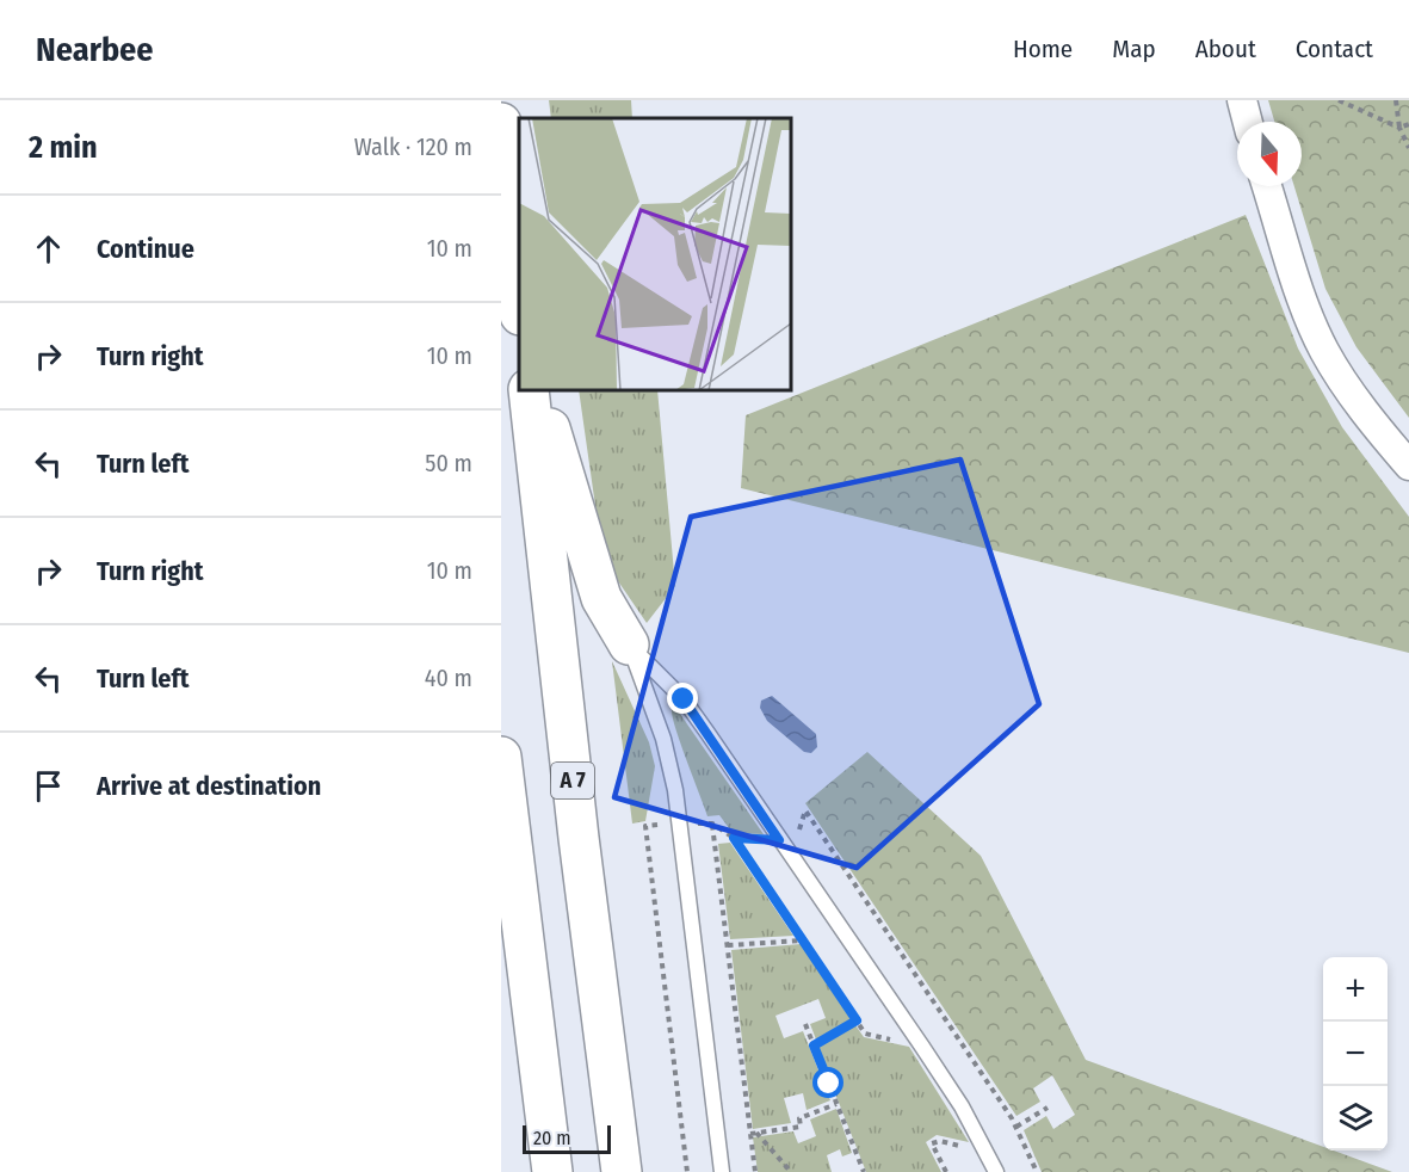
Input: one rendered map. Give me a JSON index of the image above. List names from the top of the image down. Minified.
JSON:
{"streets":{"highway":["A 7"]},"scale_bar":"20 m","north":"bottom","page":{"header":"Nearbee","nav":["Home","Map","About","Contact"],"heading":["2 min","Walk · 120 m"],"list":[["Continue","10 m"],["Turn right","10 m"],["Turn left","50 m"],["Turn right","10 m"],["Turn left","40 m"],"Arrive at destination"],"map_buttons":["+","−"],"scale":"20 m"}}
